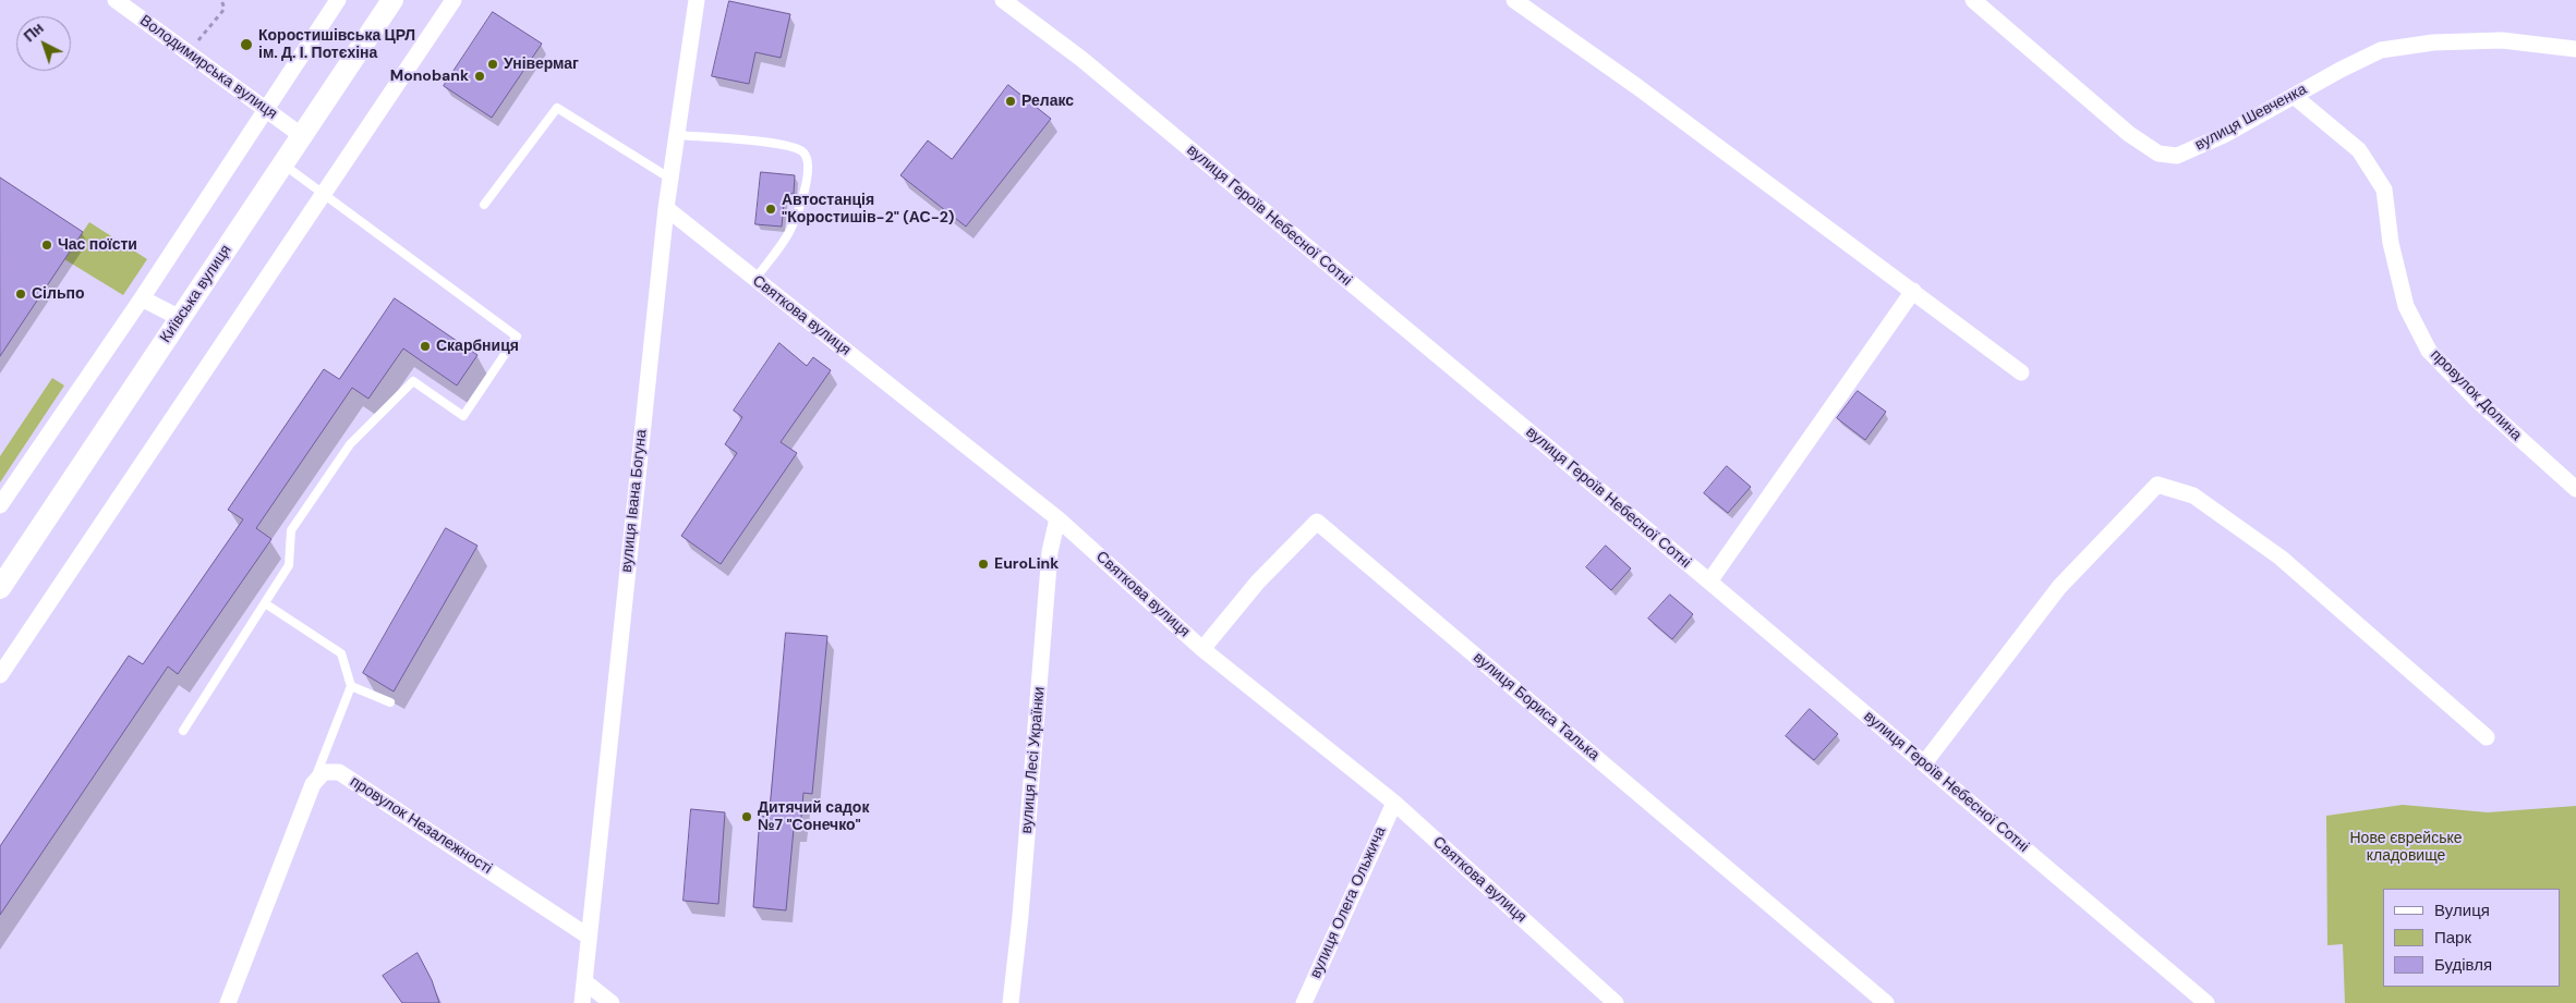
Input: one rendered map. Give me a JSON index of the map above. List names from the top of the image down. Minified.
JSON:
{"streets":{"main road":["Київська вулиця"],"street":["Володимирська вулиця","вулиця Шевченка","вулиця Героїв Небесної Сотні","Святкова вулиця","провулок Долина","вулиця Івана Богуна","вулиця Бориса Талька","вулиця Лесі Українки","провулок Незалежності","вулиця Олега Ольжича"]},"crossings":[["Володимирська вулиця","Київська вулиця"],["вулиця Шевченка","провулок Долина"],["Святкова вулиця","вулиця Івана Богуна"],["Святкова вулиця","вулиця Бориса Талька"],["Святкова вулиця","вулиця Лесі Українки"],["Святкова вулиця","вулиця Олега Ольжича"],["вулиця Івана Богуна","провулок Незалежності"]],"parks":["Нове єврейське кладовище"],"places":["Коростишівська ЦРЛ ім. Д. І. Потєхіна","Універмаг","Monobank","Релакс","Автостанція \"Коростишів-2\" (АС-2)","Час поїсти","Сільпо","Скарбниця","EuroLink","Дитячий садок №7 \"Сонечко\""],"legend":["Вулиця","Парк","Будівля"],"north":"top left"}
